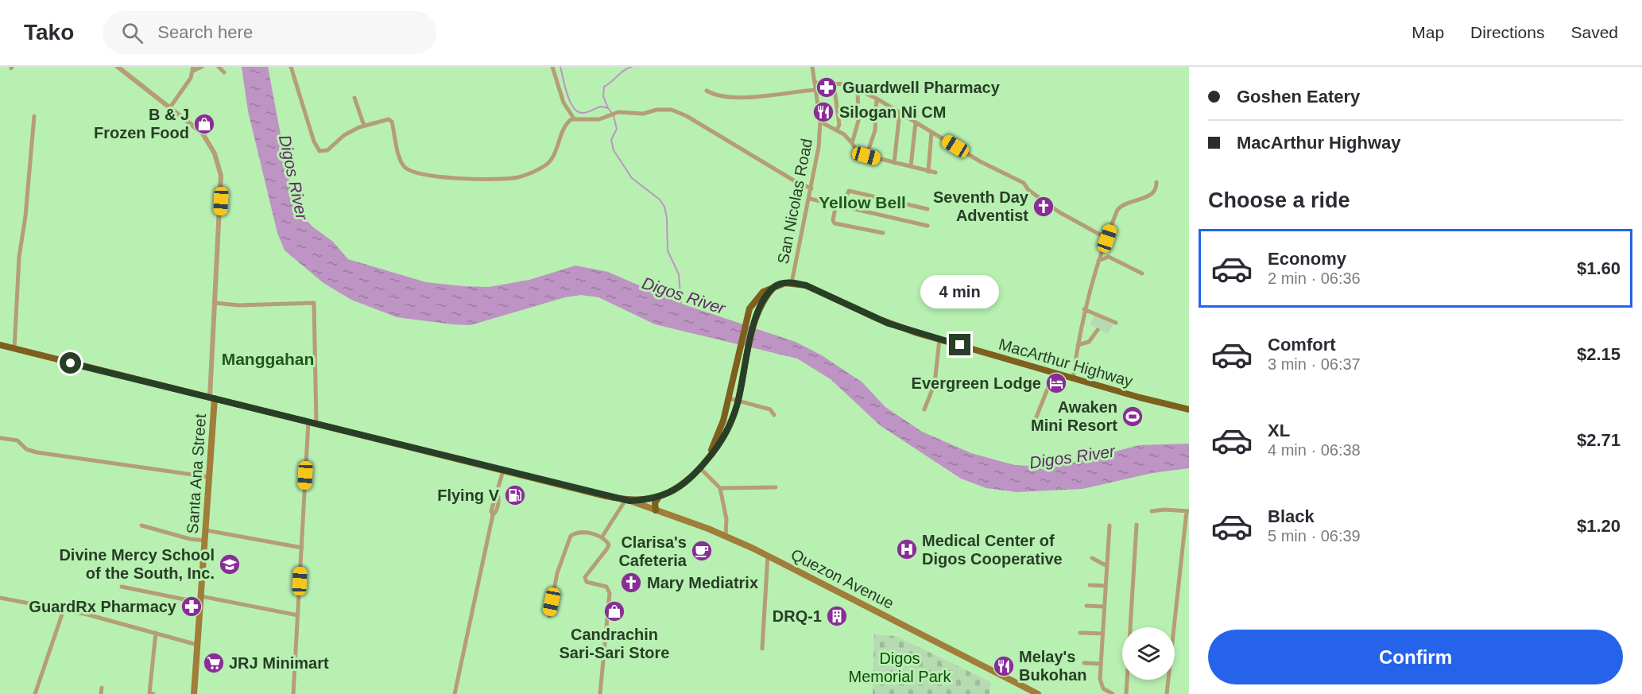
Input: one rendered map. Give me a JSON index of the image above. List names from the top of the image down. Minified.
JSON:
{"streets":{"highway":["MacArthur Highway"],"main road":["Santa Ana Street","Quezon Avenue"],"street":["San Nicolas Road"]},"crossings":[["San Nicolas Road","MacArthur Highway"],["MacArthur Highway","Quezon Avenue"]],"districts":["Yellow Bell","Manggahan"],"water":["Digos River"],"parks":["Digos Memorial Park"],"places":{"pharmacy":["Guardwell Pharmacy","GuardRx Pharmacy"],"restaurant":["Silogan Ni CM","Melay's Bukohan"],"shop":["B & J Frozen Food","Candrachin Sari-Sari Store"],"church":["Seventh Day Adventist","Mary Mediatrix"],"hotel":["Evergreen Lodge"],"sports":["Awaken Mini Resort"],"fuel station":["Flying V"],"hospital":["Medical Center of Digos Cooperative"],"cafe":["Clarisa's Cafeteria"],"school or university":["Divine Mercy School of the South, Inc."],"building":["DRQ-1"],"supermarket":["JRJ Minimart"]},"page":{"header":"Tako","search":"Search here","nav":["Map","Directions","Saved"],"banner":["Goshen Eatery","MacArthur Highway"],"heading":"Choose a ride","list":[{"name":"Economy","note":"2 min · 06:36","value":"$1.60"},{"name":"Comfort","note":"3 min · 06:37","value":"$2.15"},{"name":"XL","note":"4 min · 06:38","value":"$2.71"},{"name":"Black","note":"5 min · 06:39","value":"$1.20"}],"bubble":"4 min","buttons":"Confirm"}}
